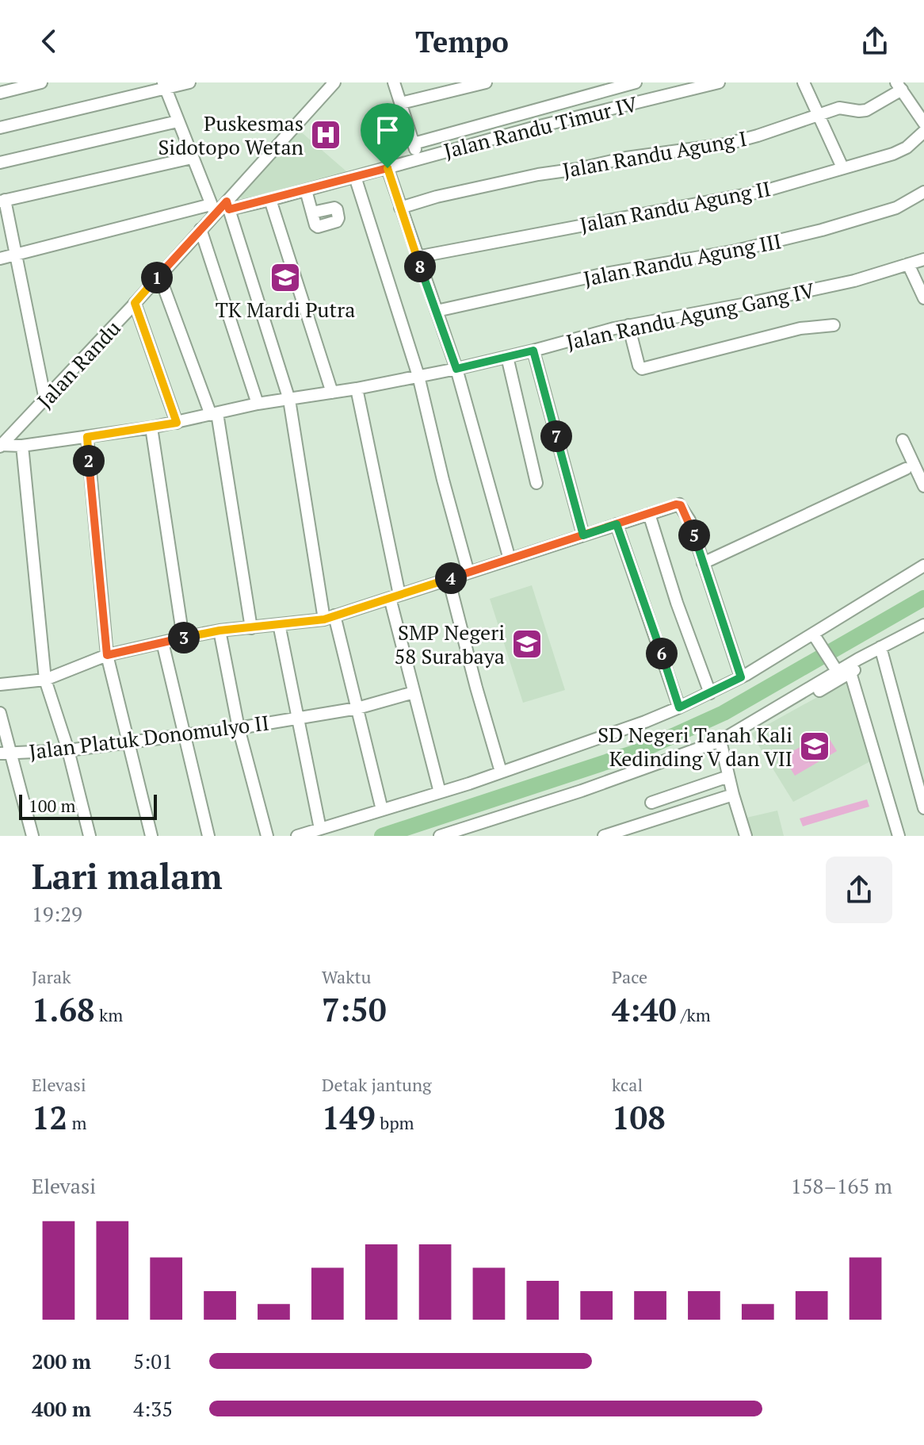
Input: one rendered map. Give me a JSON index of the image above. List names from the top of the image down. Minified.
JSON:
{"streets":{"street":["Jalan Randu Timur IV","Jalan Randu Agung I","Jalan Randu Agung II","Jalan Randu Agung III","Jalan Randu Agung Gang IV","Jalan Randu","Jalan Platuk Donomulyo II"]},"crossings":[["Jalan Randu Timur IV","Jalan Randu"],["Jalan Randu Agung Gang IV","Jalan Randu"]],"places":{"hospital":["Puskesmas Sidotopo Wetan"],"school or university":["TK Mardi Putra","SMP Negeri 58 Surabaya","SD Negeri Tanah Kali Kedinding V dan VII"]},"scale_bar":"100 m","page":{"header":"Tempo","pins":["8","1","7","2","5","4","3","6"],"scale":"100 m","heading":["Lari malam","19:29"],"stats":[["Jarak","1.68 km"],["Waktu","7:50"],["Pace","4:40 /km"],["Elevasi","12 m"],["Detak jantung","149 bpm"],["kcal","108"]],"chart":["Elevasi","158–165 m"],"list":[{"name":"200 m","note":"5:01"},{"name":"400 m","note":"4:35"}]}}
